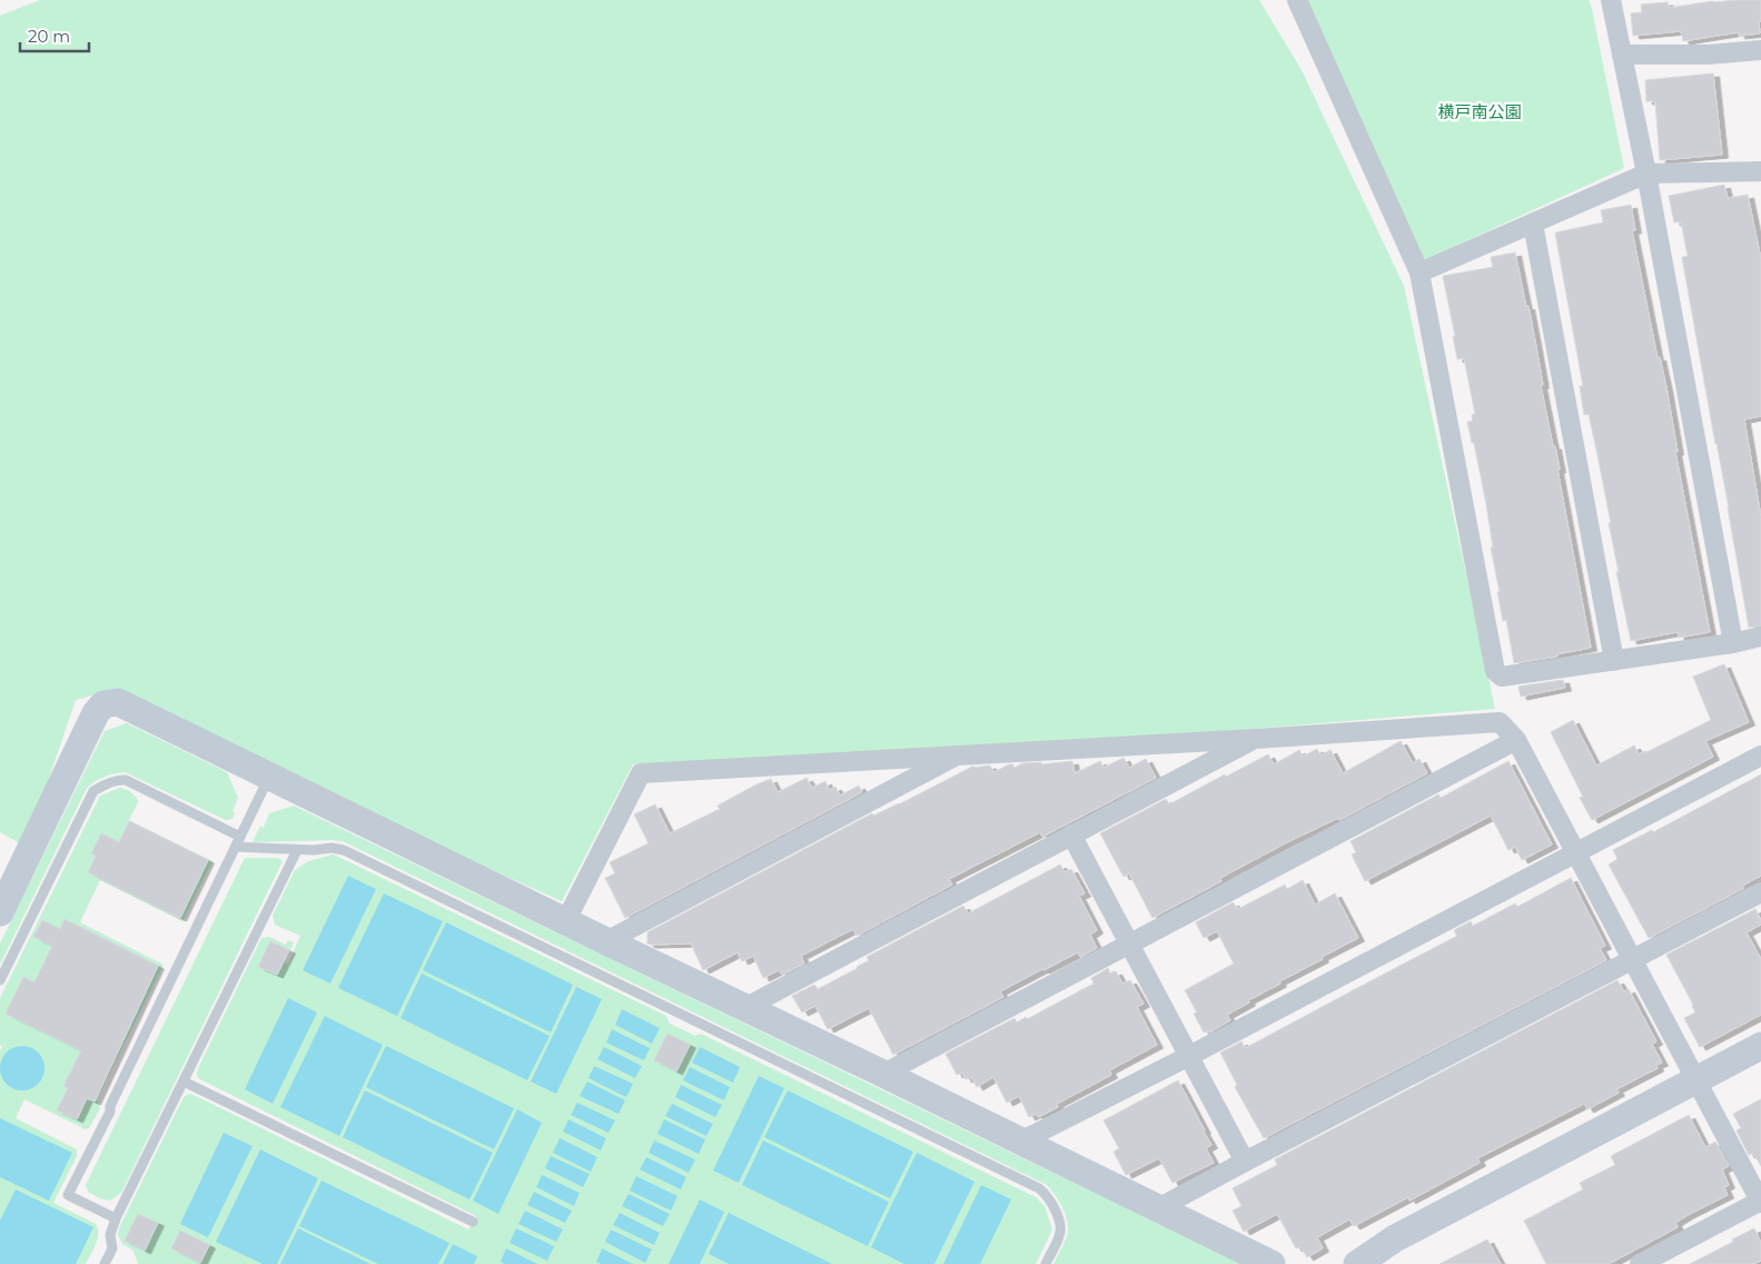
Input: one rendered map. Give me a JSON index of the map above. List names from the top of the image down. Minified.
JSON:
{"parks":["横戸南公園"],"scale_bar":"20 m"}
